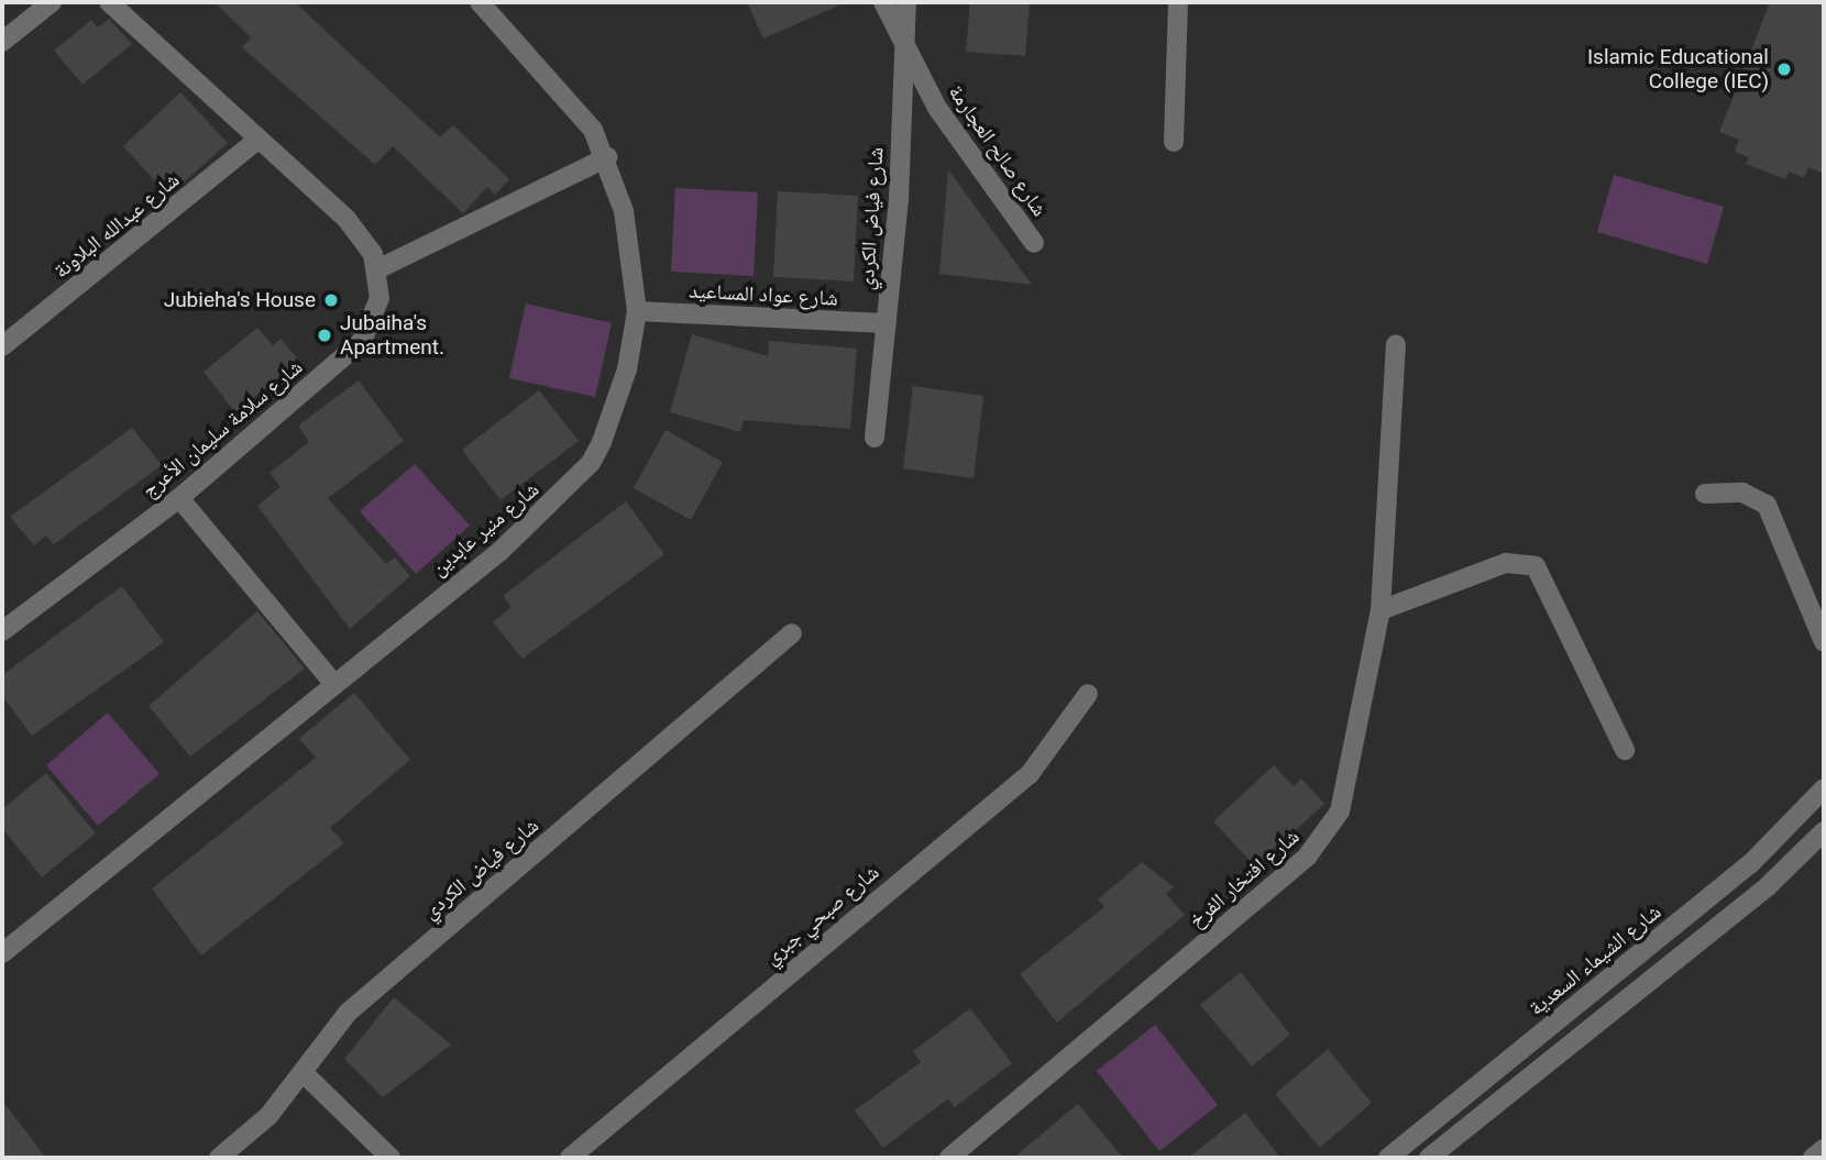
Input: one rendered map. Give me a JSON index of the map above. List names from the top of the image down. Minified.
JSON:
{"streets":{"street":["شارع صالح العجارمة","شارع فياض الكردي","شارع عبدالله البلاونة","شارع عواد المساعيد","شارع سلامة سليمان الأعرج","شارع منير عابدين","شارع افتخار الفرخ","شارع صبحي جبري","شارع الشيماء السعدية"]},"crossings":[["شارع صالح العجارمة","شارع فياض الكردي"],["شارع فياض الكردي","شارع عواد المساعيد"],["شارع عبدالله البلاونة","شارع سلامة سليمان الأعرج"],["شارع عواد المساعيد","شارع منير عابدين"]],"places":["Islamic Educational College (IEC)","Jubieha's House","Jubaiha's Apartment."]}
